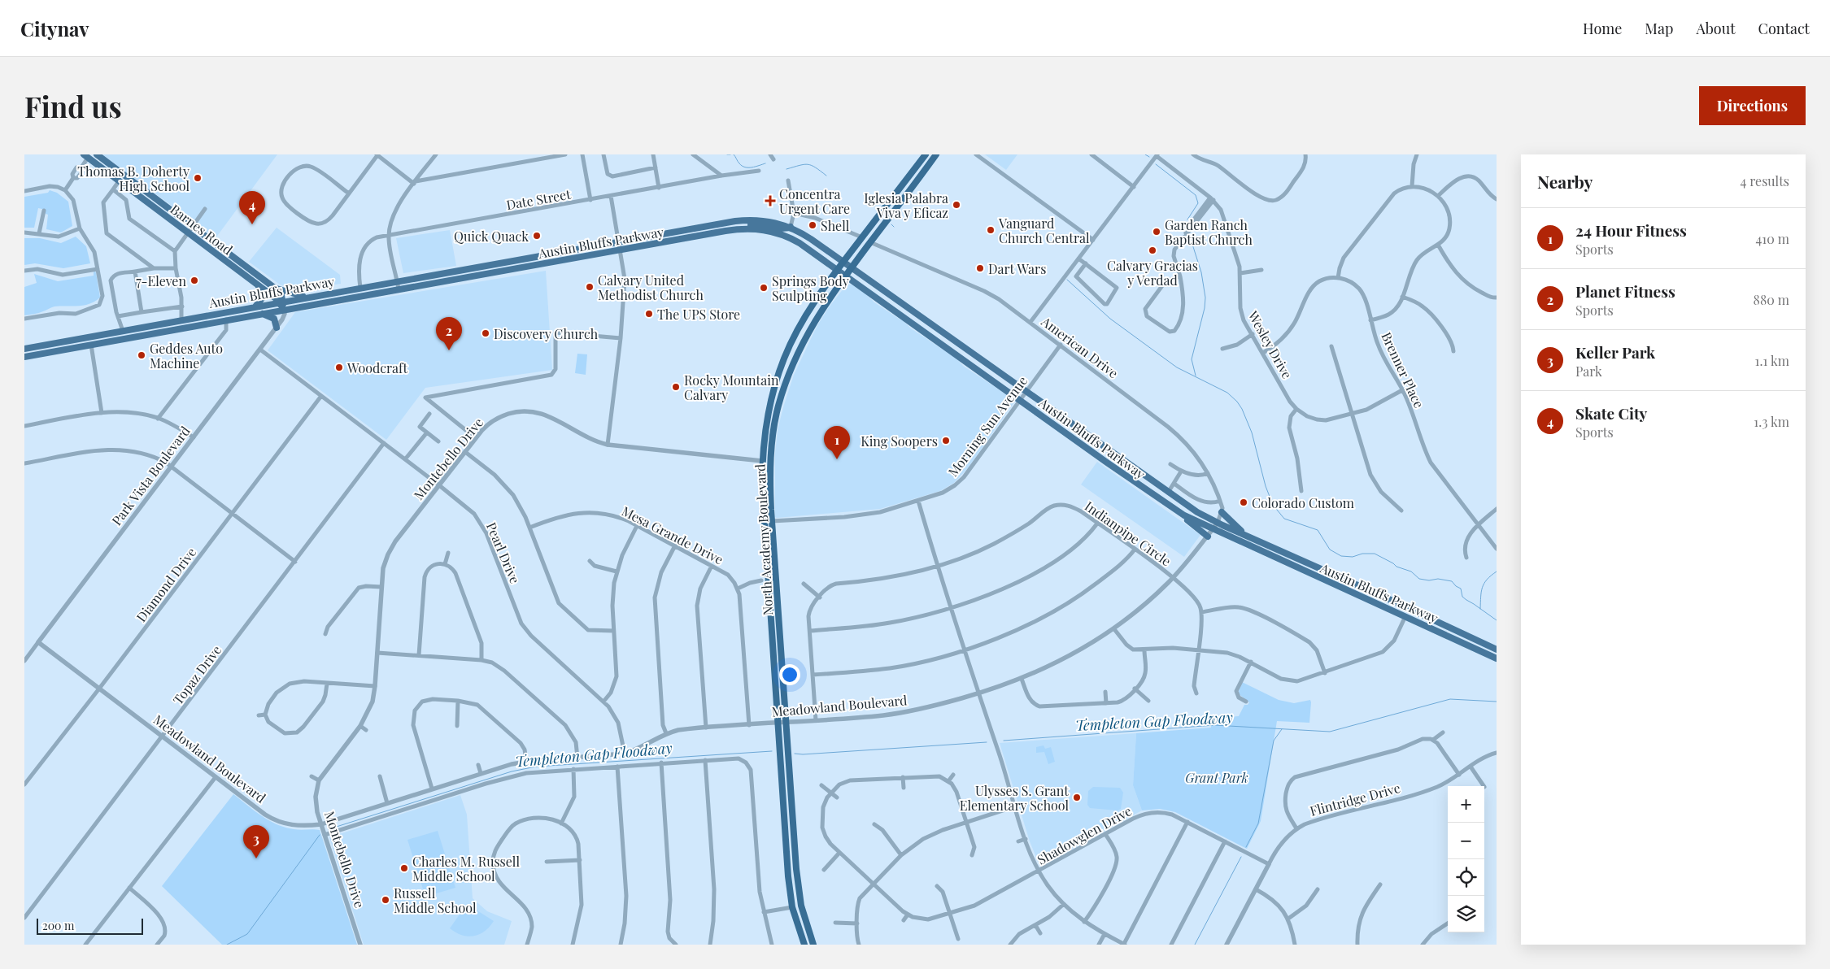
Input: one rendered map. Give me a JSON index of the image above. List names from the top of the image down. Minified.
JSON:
{"streets":{"highway":["North Academy Boulevard"],"main road":["Barnes Road","Austin Bluffs Parkway","Park Vista Boulevard"],"street":["Date Street","Wesley Drive","American Drive","Brenner Place","Morning Sun Avenue","Montebello Drive","Indianpipe Circle","Mesa Grande Drive","Pearl Drive","Diamond Drive","Topaz Drive","Meadowland Boulevard","Flintridge Drive","Shadowglen Drive"]},"crossings":[["Date Street","Austin Bluffs Parkway"],["Barnes Road","Austin Bluffs Parkway"],["Barnes Road","Park Vista Boulevard"],["Austin Bluffs Parkway","American Drive"],["Austin Bluffs Parkway","Morning Sun Avenue"],["Austin Bluffs Parkway","Park Vista Boulevard"],["Austin Bluffs Parkway","North Academy Boulevard"],["Austin Bluffs Parkway","Meadowland Boulevard"],["Wesley Drive","Brenner Place"],["American Drive","Morning Sun Avenue"],["American Drive","North Academy Boulevard"],["American Drive","Meadowland Boulevard"],["Morning Sun Avenue","North Academy Boulevard"],["Montebello Drive","North Academy Boulevard"],["Montebello Drive","Pearl Drive"],["Montebello Drive","Meadowland Boulevard"],["Park Vista Boulevard","Pearl Drive"],["Park Vista Boulevard","Meadowland Boulevard"],["Indianpipe Circle","Meadowland Boulevard"],["North Academy Boulevard","Meadowland Boulevard"],["Pearl Drive","Diamond Drive"],["Pearl Drive","Topaz Drive"],["Pearl Drive","Meadowland Boulevard"],["Diamond Drive","Meadowland Boulevard"],["Topaz Drive","Meadowland Boulevard"],["Flintridge Drive","Shadowglen Drive"]],"water":["Templeton Gap Floodway"],"parks":["Grant Park"],"places":{"other":["Thomas B. Doherty High School","Iglesia Palabra Viva y Eficaz","Shell","Vanguard Church Central","Garden Ranch Baptist Church","Quick Quack","Calvary Gracias y Verdad","Dart Wars","7-Eleven","Calvary United Methodist Church","Springs Body Sculpting","The UPS Store","Discovery Church","Geddes Auto Machine","Woodcraft","Rocky Mountain Calvary","King Soopers","Colorado Custom","Ulysses S. Grant Elementary School","Charles M. Russell Middle School","Russell Middle School"],"health":["Concentra Urgent Care"]},"scale_bar":"200 m","page":{"header":"Citynav","nav":["Home","Map","About","Contact"],"buttons":"Directions","title":"Find us","heading":["Nearby","4 results"],"pins":["4","2","1","3"],"list":[{"mark":"1","name":"24 Hour Fitness","note":"Sports","value":"410 m"},{"mark":"2","name":"Planet Fitness","note":"Sports","value":"880 m"},{"mark":"3","name":"Keller Park","note":"Park","value":"1.1 km"},{"mark":"4","name":"Skate City","note":"Sports","value":"1.3 km"}],"map_buttons":["+","−"],"scale":"200 m"}}
